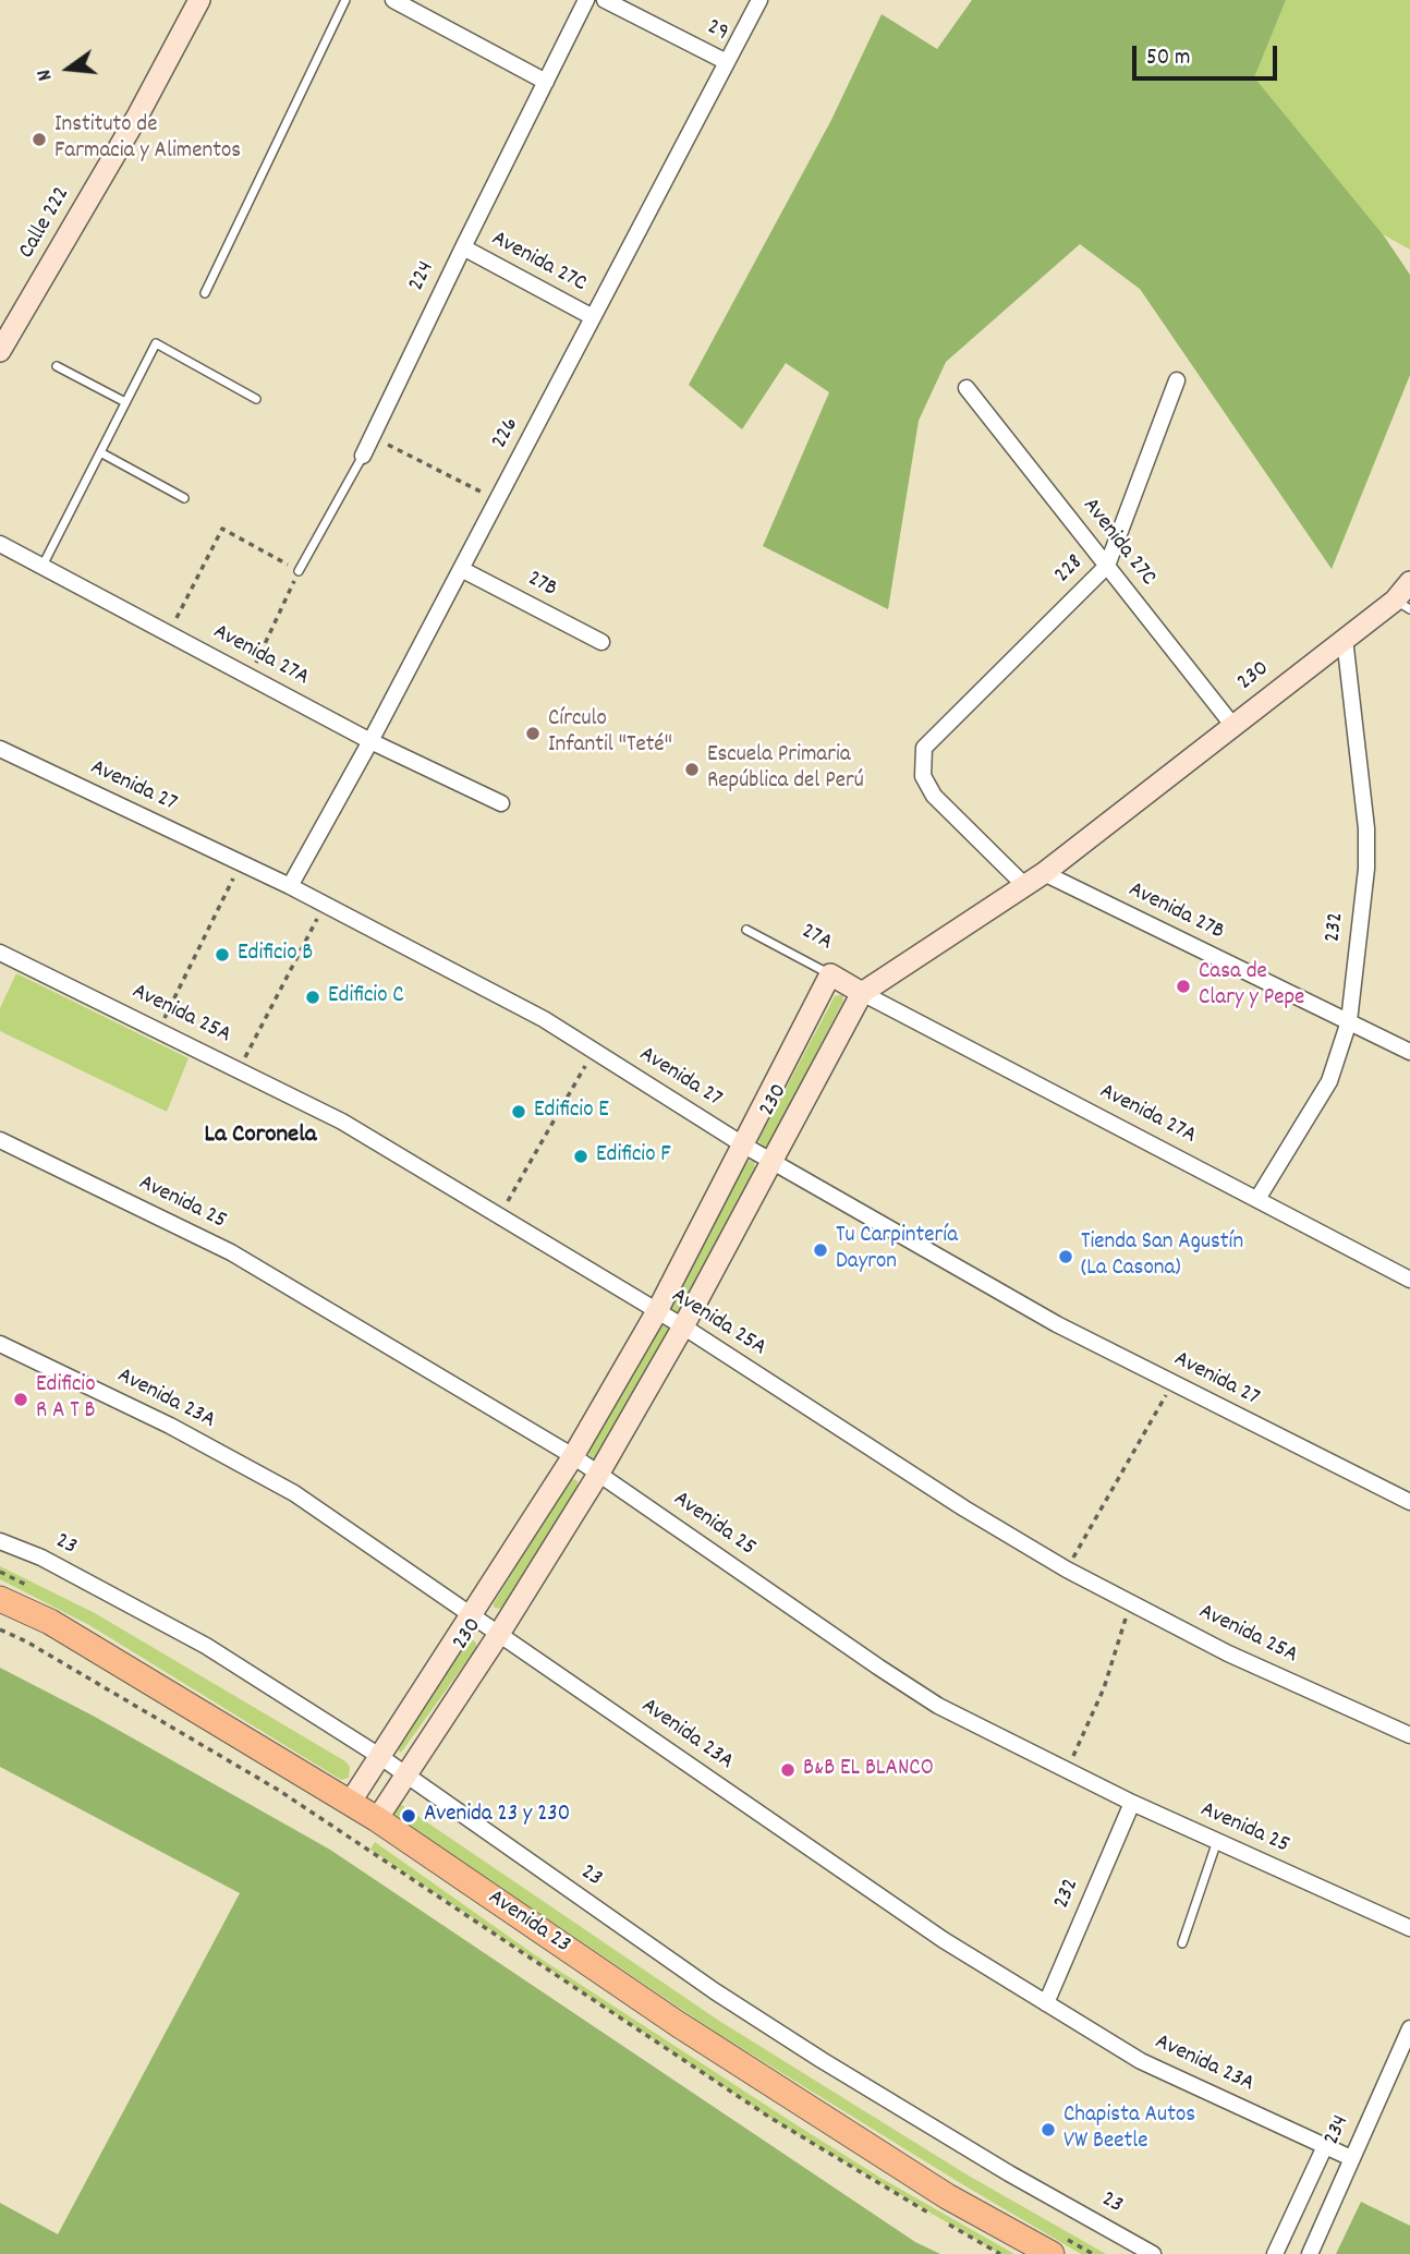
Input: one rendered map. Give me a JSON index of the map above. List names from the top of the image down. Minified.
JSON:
{"streets":{"main road":["Avenida 23"],"street":["29","Calle 222","Avenida 27C","224","226","228","27B","Avenida 27A","230","Avenida 27","Avenida 27B","232","27A","Avenida 25A","Avenida 25","Avenida 23A","23","234"]},"crossings":[["29","226"],["Avenida 27C","224"],["Avenida 27C","226"],["Avenida 27C","228"],["Avenida 27C","230"],["226","27B"],["226","Avenida 27A"],["226","Avenida 27"],["228","230"],["Avenida 27A","230"],["Avenida 27A","232"],["Avenida 27A","27A"],["230","Avenida 27"],["230","Avenida 27B"],["230","232"],["230","27A"],["230","Avenida 25A"],["230","Avenida 25"],["230","Avenida 23A"],["230","23"],["230","Avenida 23"],["Avenida 27B","232"],["232","Avenida 25"],["232","Avenida 23A"],["Avenida 23A","234"]],"districts":["La Coronela"],"places":["Instituto de Farmacia y Alimentos","Círculo Infantil \"Teté\"","Escuela Primaria República del Perú","Edificio B","Casa de Clary y Pepe","Edificio C","Edificio E","Edificio F","Tu Carpintería Dayron","Tienda San Agustín (La Casona)","Edificio R A T B","B&B EL BLANCO","Avenida 23 y 230","Chapista Autos VW Beetle"],"scale_bar":"50 m","north":"left"}
